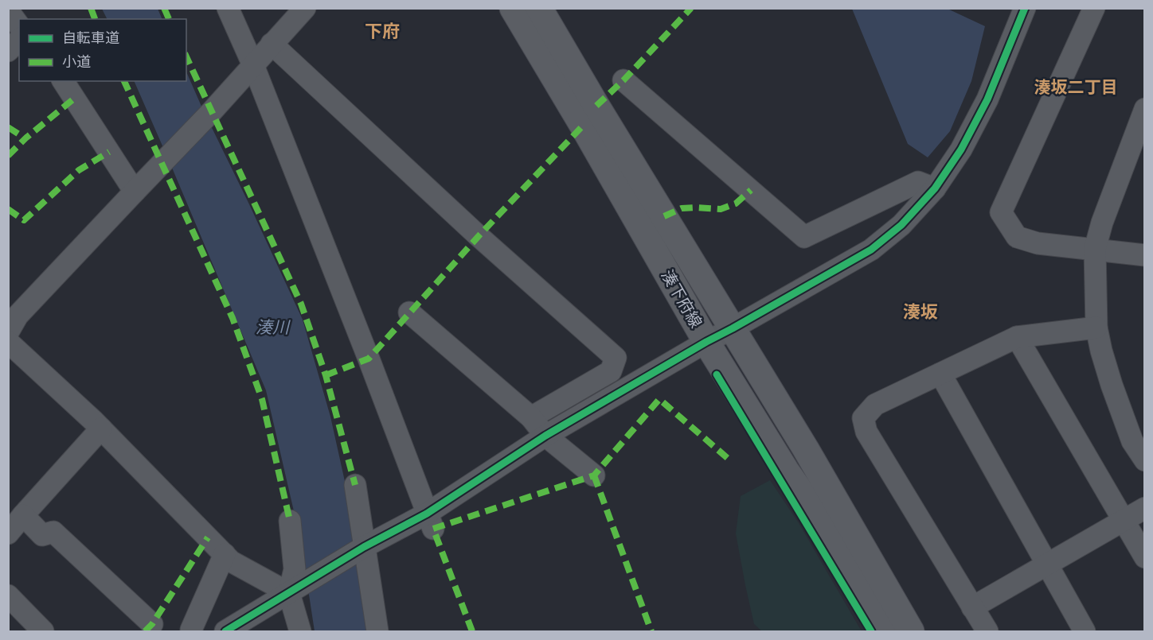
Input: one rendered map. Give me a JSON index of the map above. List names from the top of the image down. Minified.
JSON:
{"streets":{"main road":["湊下府線"]},"districts":["下府","湊坂二丁目","湊坂"],"water":["湊川"],"legend":["自転車道","小道"]}
